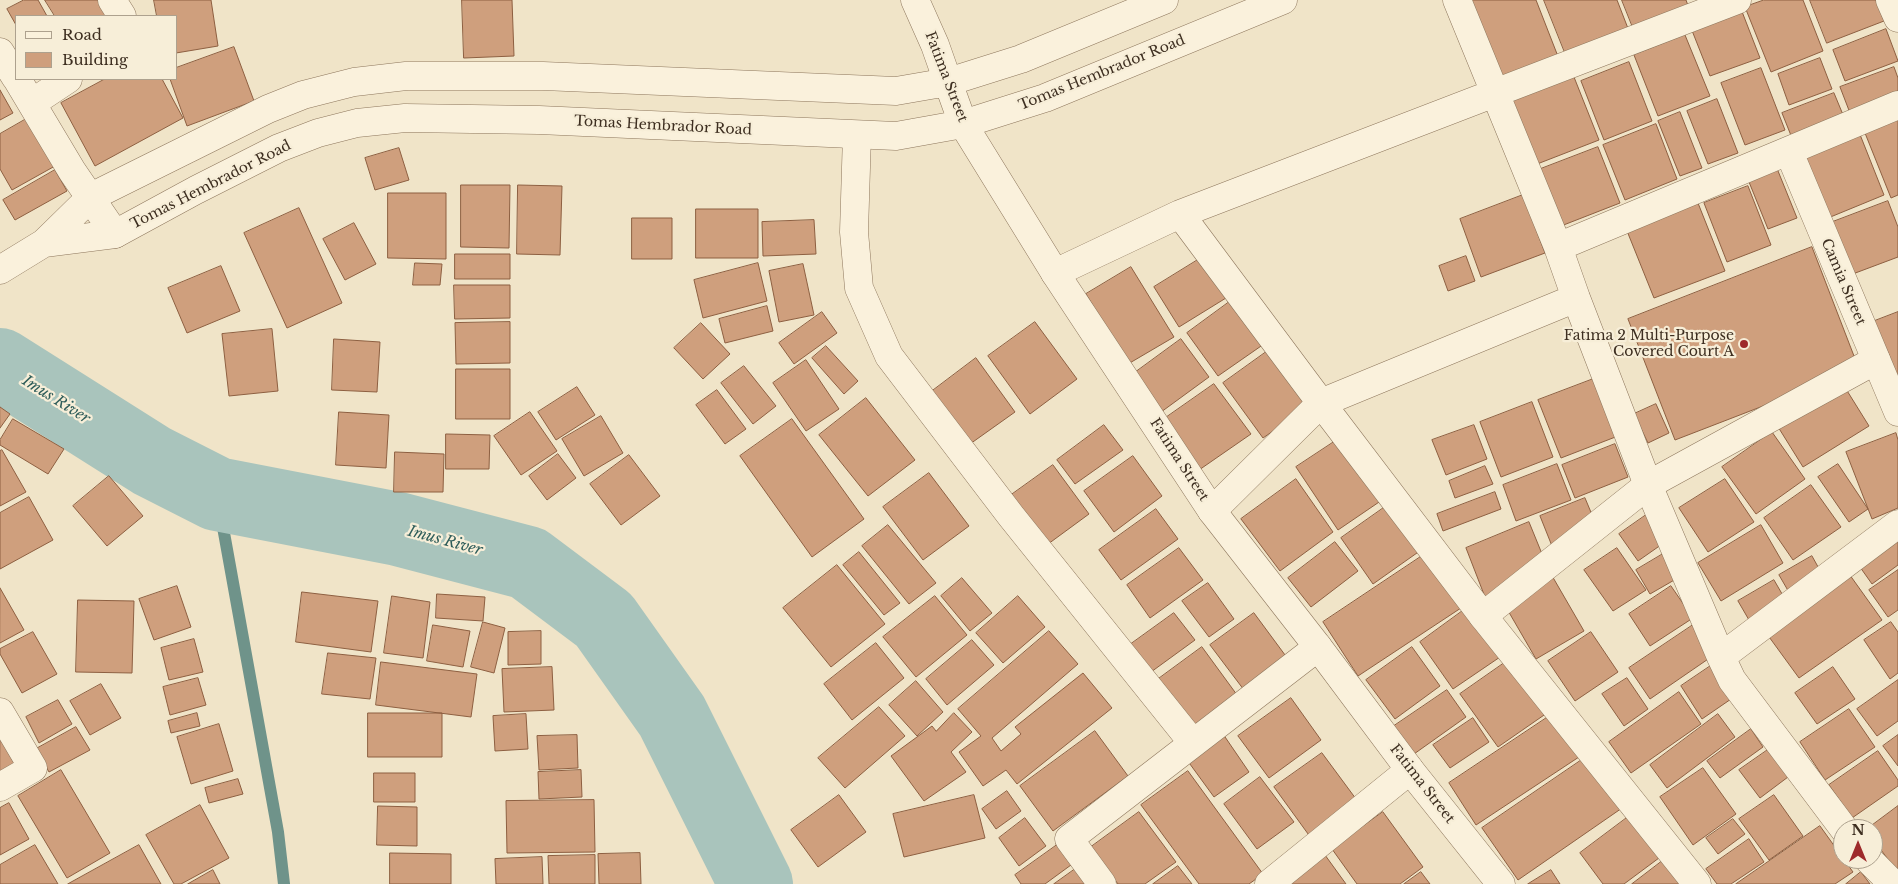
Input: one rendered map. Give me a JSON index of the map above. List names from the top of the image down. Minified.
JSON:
{"streets":{"street":["Tomas Hembrador Road","Fatima Street","Camia Street"]},"crossings":[["Tomas Hembrador Road","Fatima Street"]],"water":["Imus River"],"places":["Fatima 2 Multi-Purpose Covered Court A"],"legend":["Road","Building"],"north":"top"}
